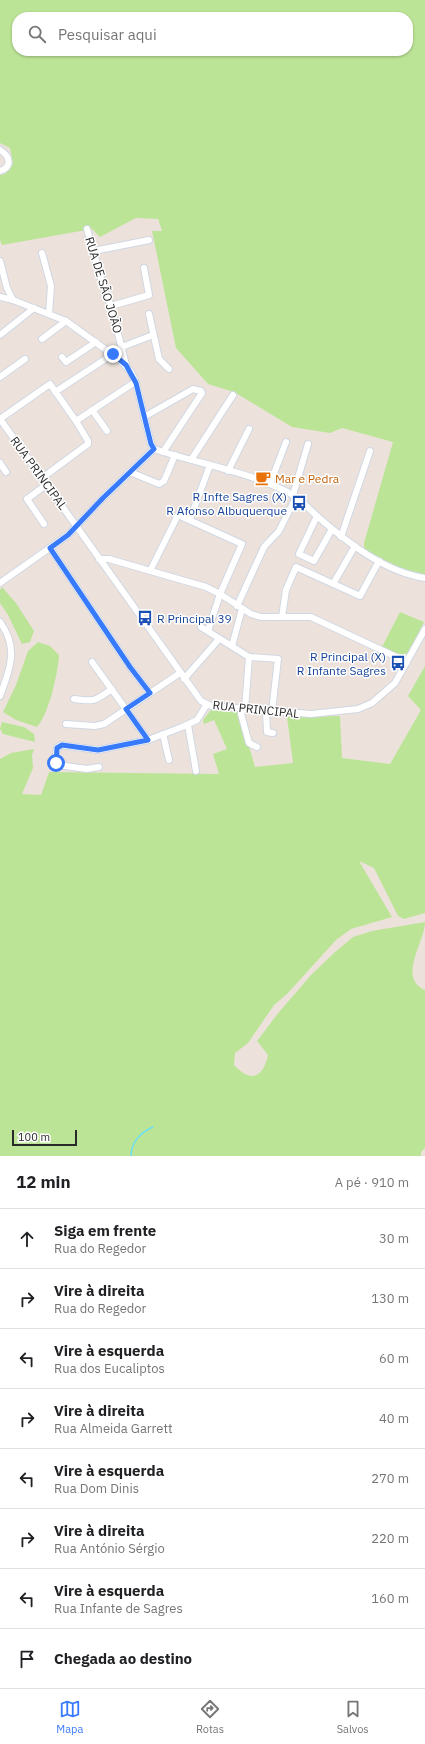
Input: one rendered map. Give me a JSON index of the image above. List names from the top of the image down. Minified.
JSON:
{"streets":{"street":["RUA DE SÃO JOÃO","RUA PRINCIPAL"]},"places":{"cafe":["Mar e Pedra"],"bus stop":["R Infte Sagres (X) R Afonso Albuquerque","R Principal 39","R Principal (X) R Infante Sagres"]},"scale_bar":"100 m","page":{"search":"Pesquisar aqui","scale":"100 m","heading":["12 min","A pé · 910 m"],"list":[["Siga em frente","Rua do Regedor","30 m"],["Vire à direita","Rua do Regedor","130 m"],["Vire à esquerda","Rua dos Eucaliptos","60 m"],["Vire à direita","Rua Almeida Garrett","40 m"],["Vire à esquerda","Rua Dom Dinis","270 m"],["Vire à direita","Rua António Sérgio","220 m"],["Vire à esquerda","Rua Infante de Sagres","160 m"],"Chegada ao destino"],"nav":["Mapa","Rotas","Salvos"]}}
